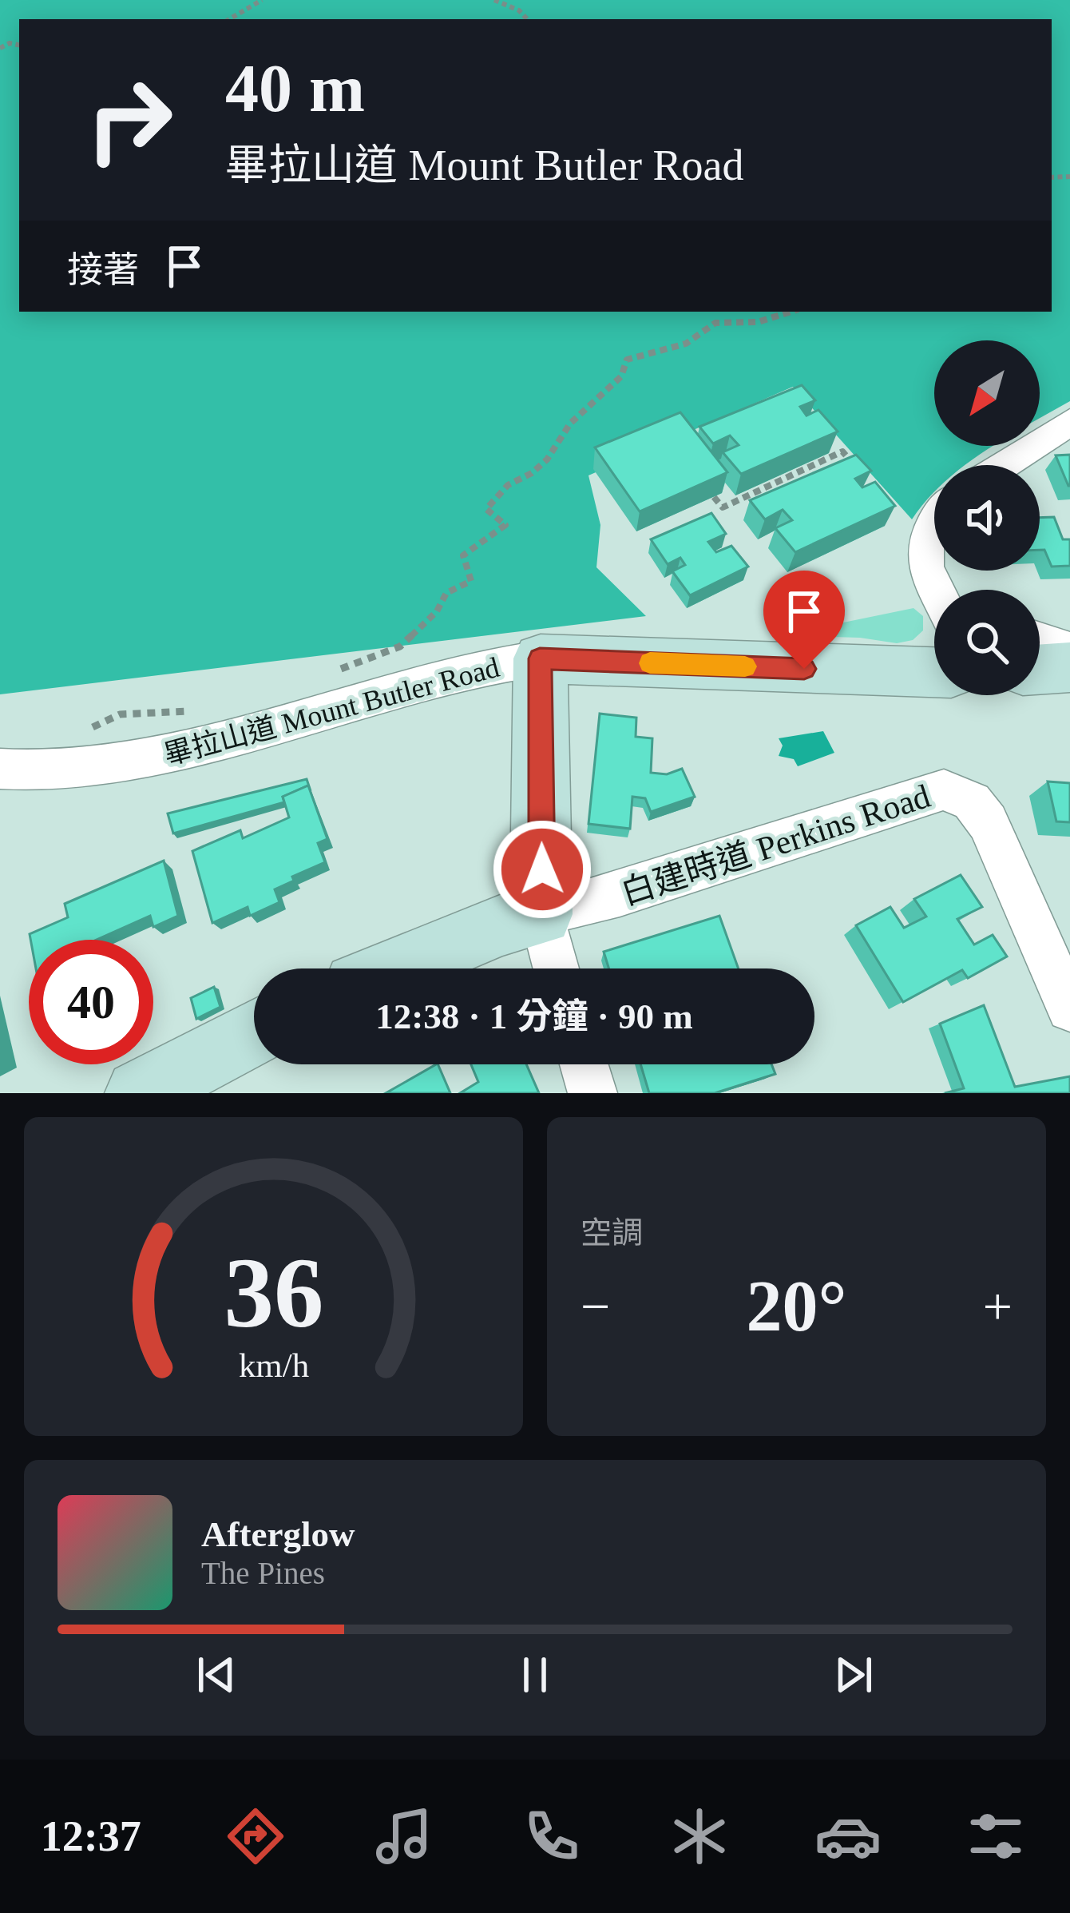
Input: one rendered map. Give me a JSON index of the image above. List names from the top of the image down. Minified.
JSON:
{"streets":{"street":["畢拉山道 Mount Butler Road","白建時道 Perkins Road"]},"north":"bottom left","page":{"turn":["40 m","畢拉山道 Mount Butler Road"],"then":"接著","limit":"40","trip":"12:38 · 1 分鐘 · 90 m","tile":"空調","heat":["−","20°","+"],"song":["Afterglow","The Pines"],"tabs":"12:37","gauge":["36","km/h"]}}
